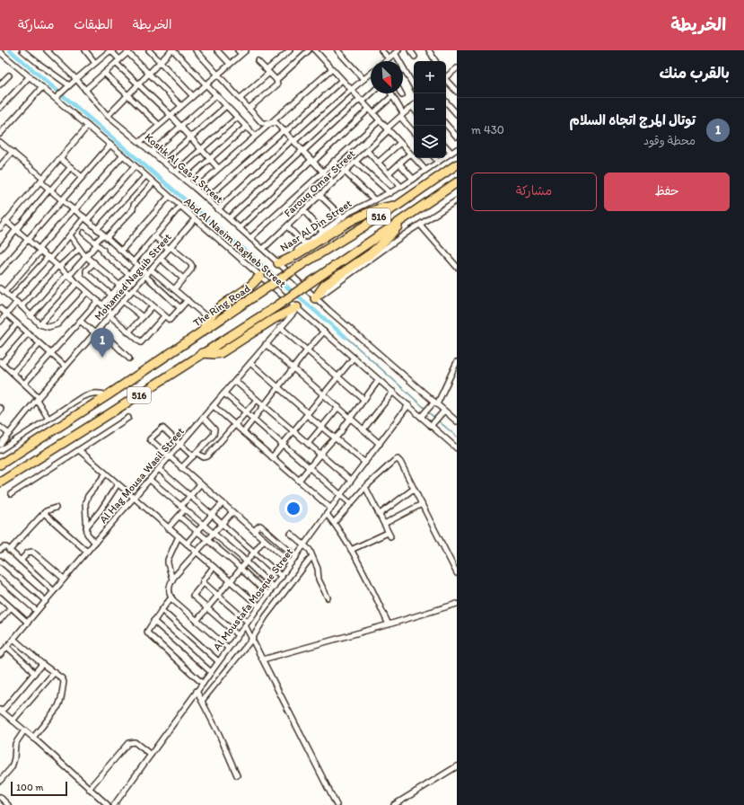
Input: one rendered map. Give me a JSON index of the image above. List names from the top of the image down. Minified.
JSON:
{"streets":{"highway":["516","The Ring Road"],"street":["Koshk Al Gas 1 Street","Farouq Omar Street","Nasr Al Din Street","Abd Al Naeim Ragheb Street","Mohamed Naguib Street","Al Hag Mousa Wasil Street","Al Moustafa Mosque Street"]},"crossings":[["Koshk Al Gas 1 Street","Farouq Omar Street"],["Koshk Al Gas 1 Street","Nasr Al Din Street"],["Abd Al Naeim Ragheb Street","Mohamed Naguib Street"],["Abd Al Naeim Ragheb Street","Al Hag Mousa Wasil Street"],["Abd Al Naeim Ragheb Street","Al Moustafa Mosque Street"]],"scale_bar":"100 m","north":"bottom right","page":{"header":"الخريطة","nav":["الخريطة","الطبقات","مشاركة"],"heading":"بالقرب منك","map_buttons":["+","−"],"list":[{"mark":"1","name":"توتال المرج اتجاه السلام","note":"محطة وقود","value":"430 m"}],"buttons":["حفظ","مشاركة"],"pins":"1","scale":"100 m"}}
